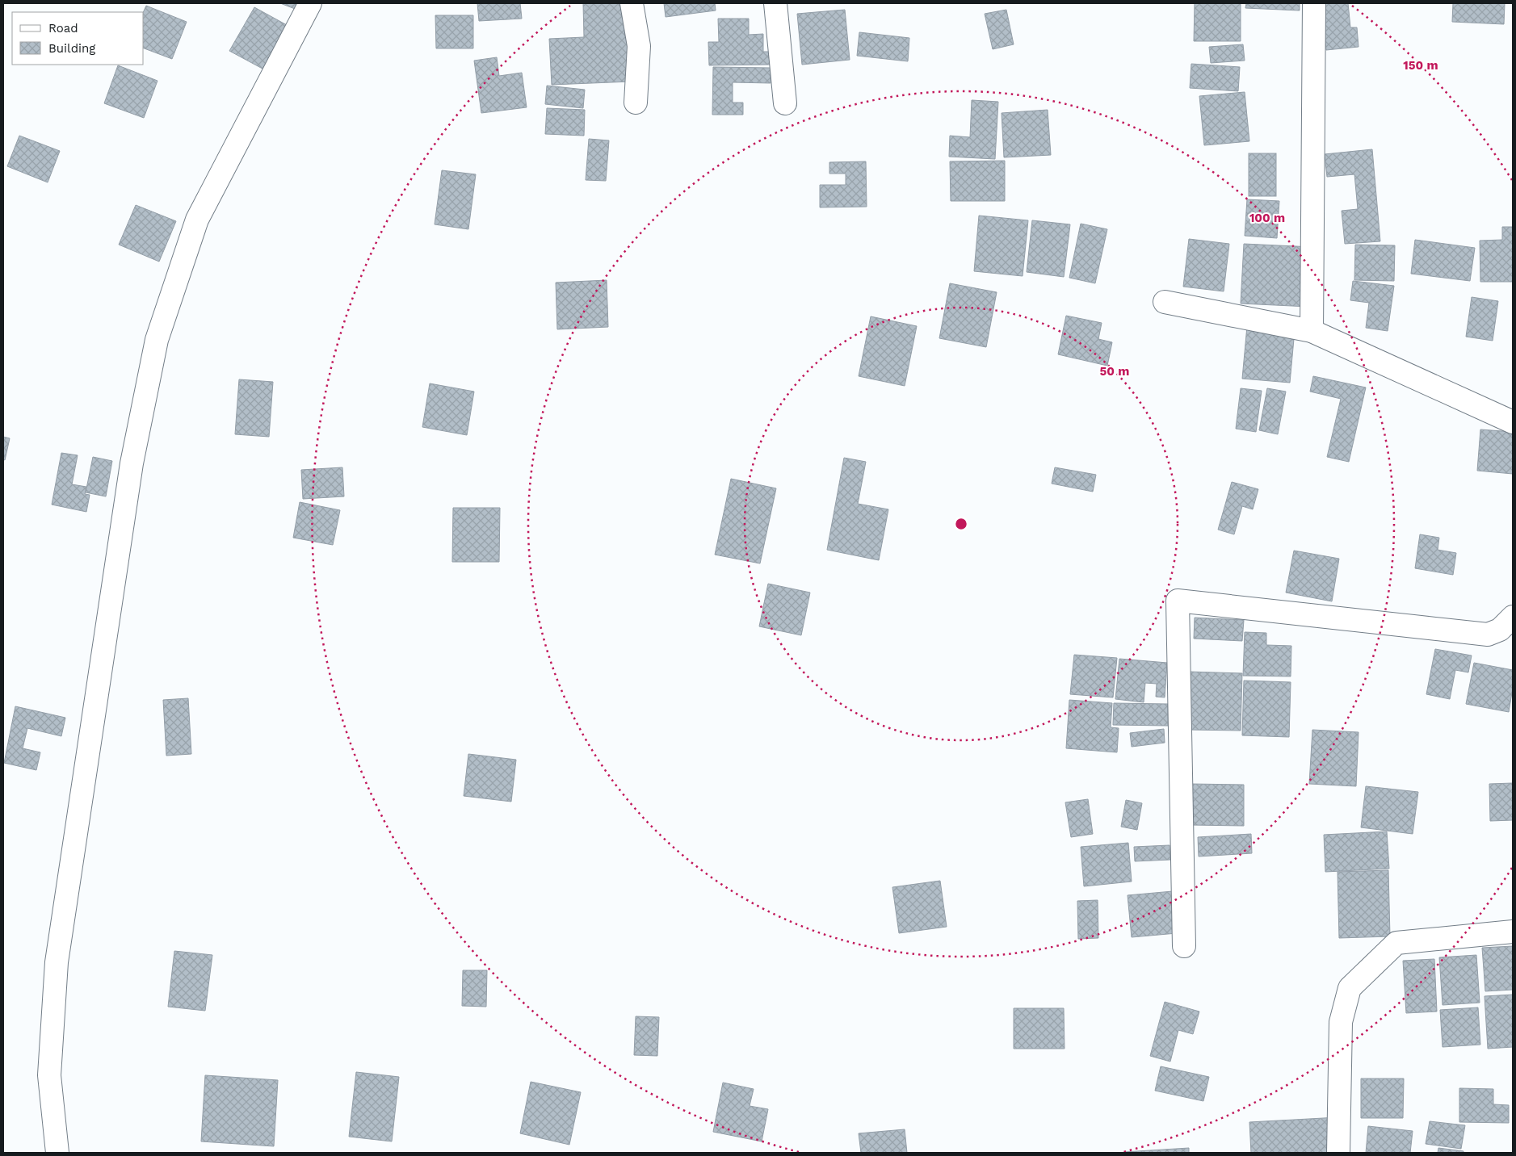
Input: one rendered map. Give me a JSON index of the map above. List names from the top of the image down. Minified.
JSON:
{"legend":["Road","Building"],"rings":["150 m","100 m","50 m"]}
